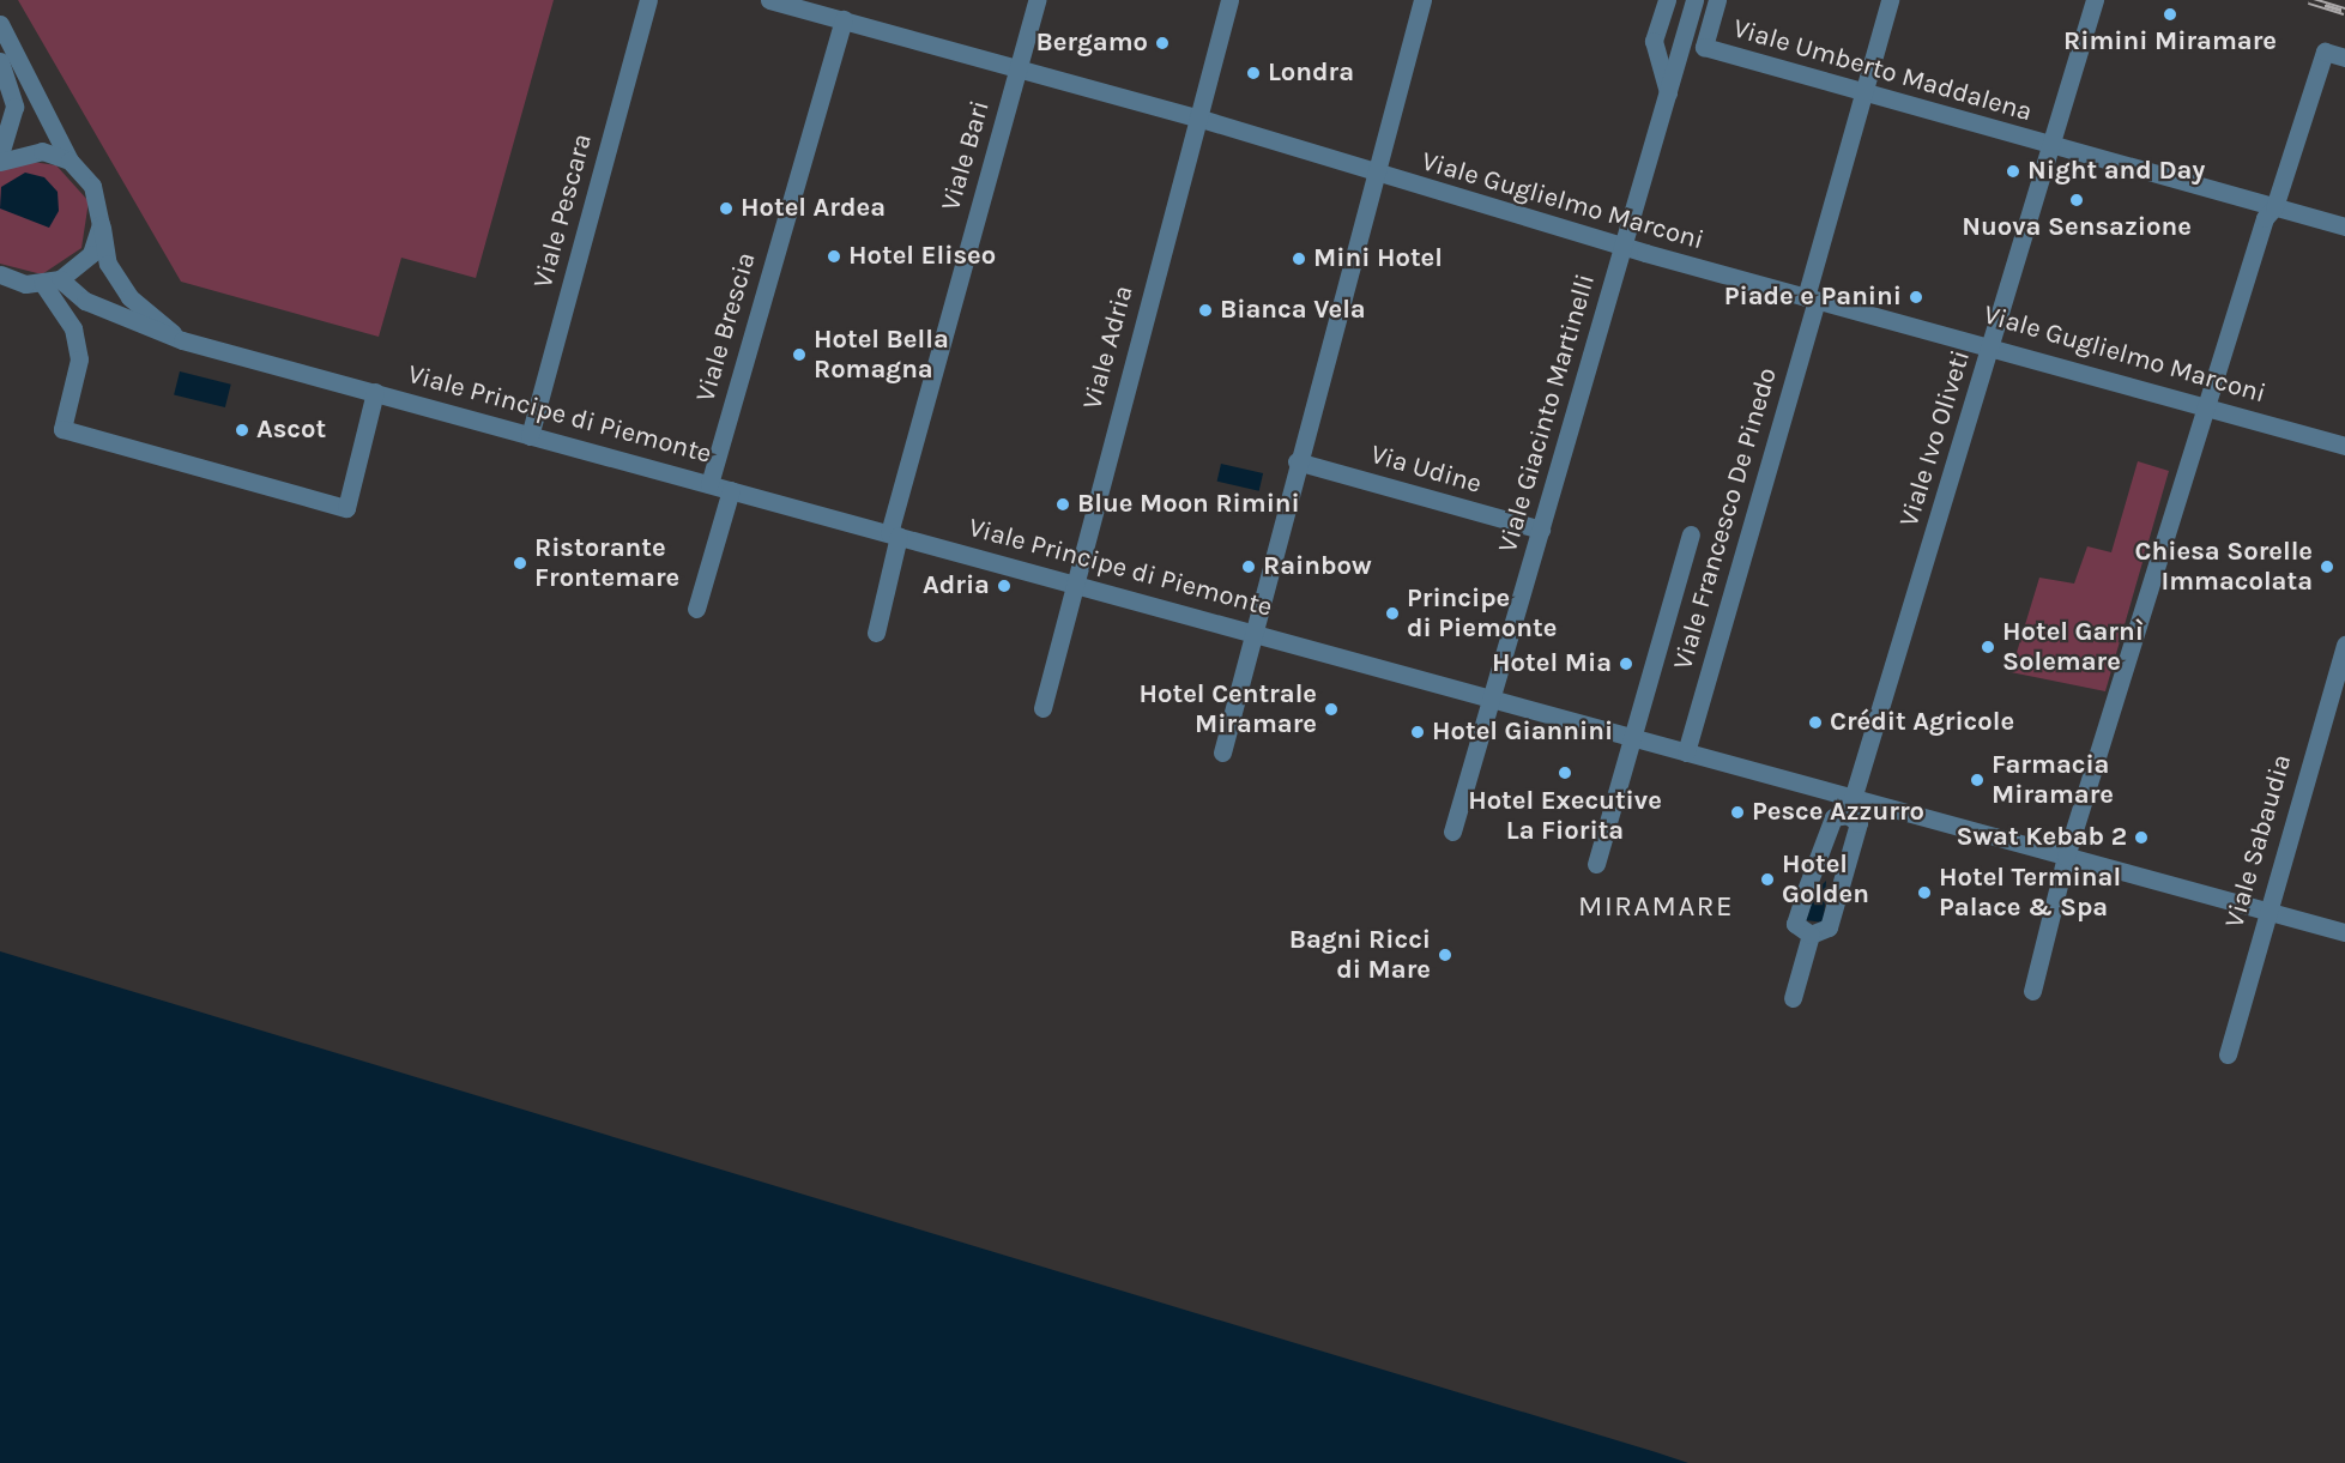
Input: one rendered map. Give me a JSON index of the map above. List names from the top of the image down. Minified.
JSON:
{"streets":{"street":["Viale Umberto Maddalena","Viale Bari","Viale Guglielmo Marconi","Viale Pescara","Viale Brescia","Viale Adria","Viale Giacinto Martinelli","Viale Principe di Piemonte","Viale Ivo Oliveti","Via Udine","Viale Francesco De Pinedo","Viale Sabaudia"]},"crossings":[["Viale Umberto Maddalena","Viale Ivo Oliveti"],["Viale Umberto Maddalena","Viale Francesco De Pinedo"],["Viale Bari","Viale Guglielmo Marconi"],["Viale Bari","Viale Principe di Piemonte"],["Viale Guglielmo Marconi","Viale Brescia"],["Viale Guglielmo Marconi","Viale Adria"],["Viale Guglielmo Marconi","Viale Giacinto Martinelli"],["Viale Guglielmo Marconi","Viale Ivo Oliveti"],["Viale Guglielmo Marconi","Viale Francesco De Pinedo"],["Viale Pescara","Viale Principe di Piemonte"],["Viale Brescia","Viale Principe di Piemonte"],["Viale Adria","Viale Principe di Piemonte"],["Viale Giacinto Martinelli","Viale Principe di Piemonte"],["Viale Giacinto Martinelli","Via Udine"],["Viale Principe di Piemonte","Viale Ivo Oliveti"],["Viale Principe di Piemonte","Viale Francesco De Pinedo"],["Viale Principe di Piemonte","Viale Sabaudia"]],"districts":["MIRAMARE"],"places":["Rimini Miramare","Bergamo","Londra","Night and Day","Nuova Sensazione","Hotel Ardea","Hotel Eliseo","Mini Hotel","Piade e Panini","Bianca Vela","Hotel Bella Romagna","Ascot","Blue Moon Rimini","Ristorante Frontemare","Rainbow","Chiesa Sorelle Immacolata","Adria","Principe di Piemonte","Hotel Garnì Solemare","Hotel Mia","Hotel Centrale Miramare","Crédit Agricole","Hotel Giannini","Hotel Executive La Fiorita","Farmacia Miramare","Pesce Azzurro","Swat Kebab 2","Hotel Golden","Hotel Terminal Palace & Spa","Bagni Ricci di Mare"]}
